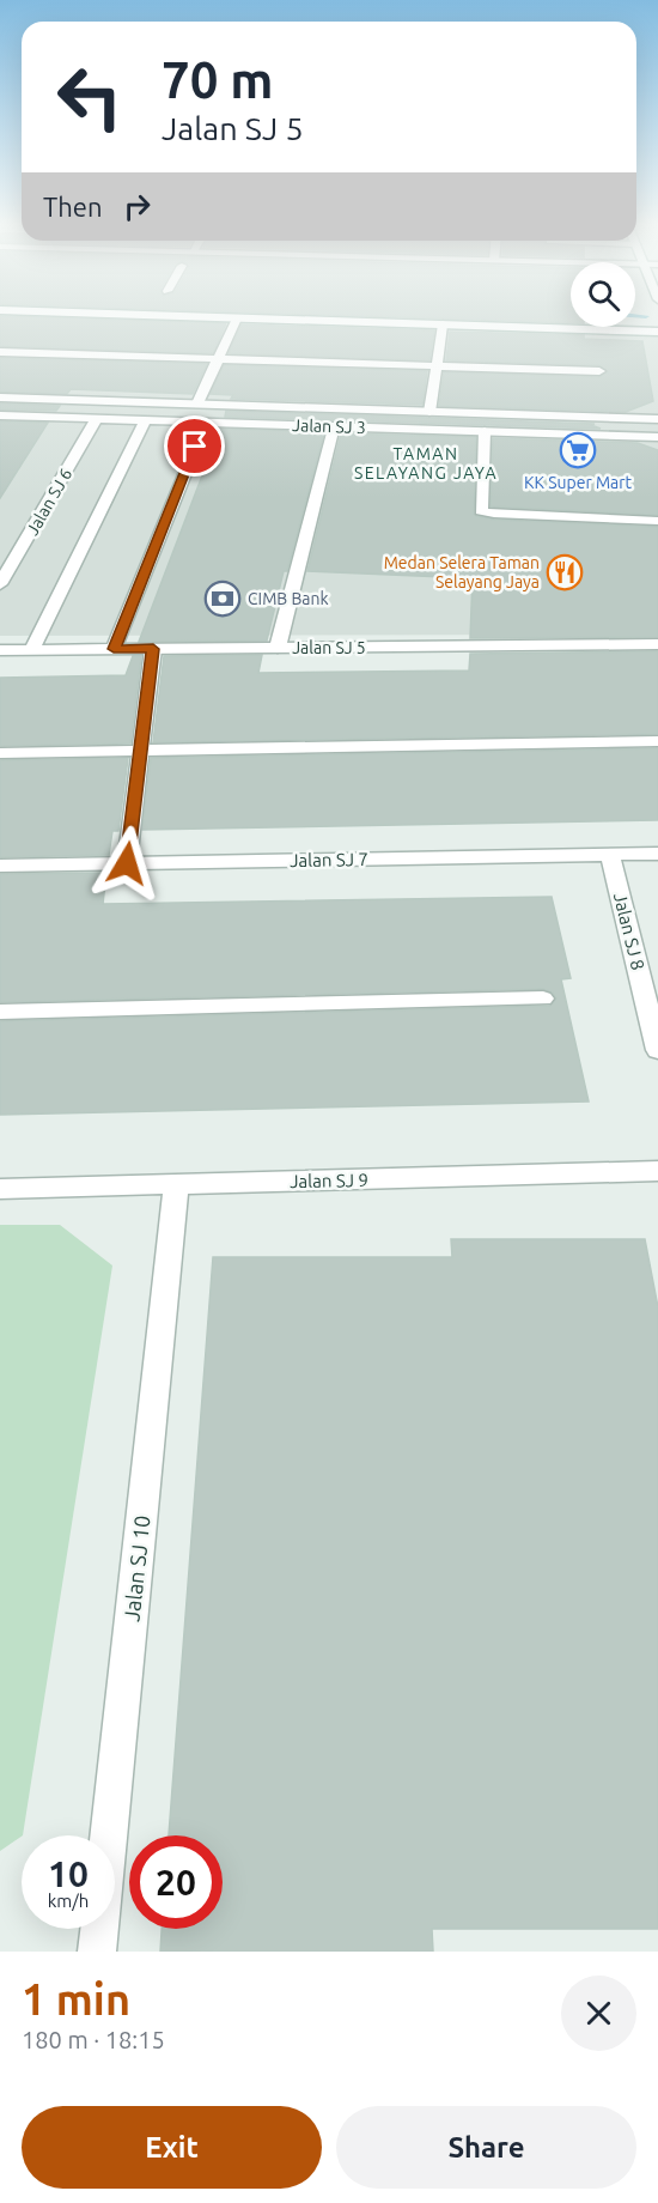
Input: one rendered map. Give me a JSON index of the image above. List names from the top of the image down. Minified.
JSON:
{"streets":{"street":["Jalan SJ 3","Jalan SJ 6","Jalan SJ 5","Jalan SJ 7","Jalan SJ 8","Jalan SJ 9","Jalan SJ 10"]},"crossings":[["Jalan SJ 3","Jalan SJ 6"],["Jalan SJ 7","Jalan SJ 8"],["Jalan SJ 9","Jalan SJ 10"]],"districts":["TAMAN SELAYANG JAYA"],"places":{"supermarket":["KK Super Mart"],"restaurant":["Medan Selera Taman Selayang Jaya"],"bank":["CIMB Bank"]},"page":{"turn":["70 m","Jalan SJ 5"],"then":"Then","speed":"10 km/h","limit":"20","heading":["1 min","180 m · 18:15"],"buttons":["Exit","Share"]}}
